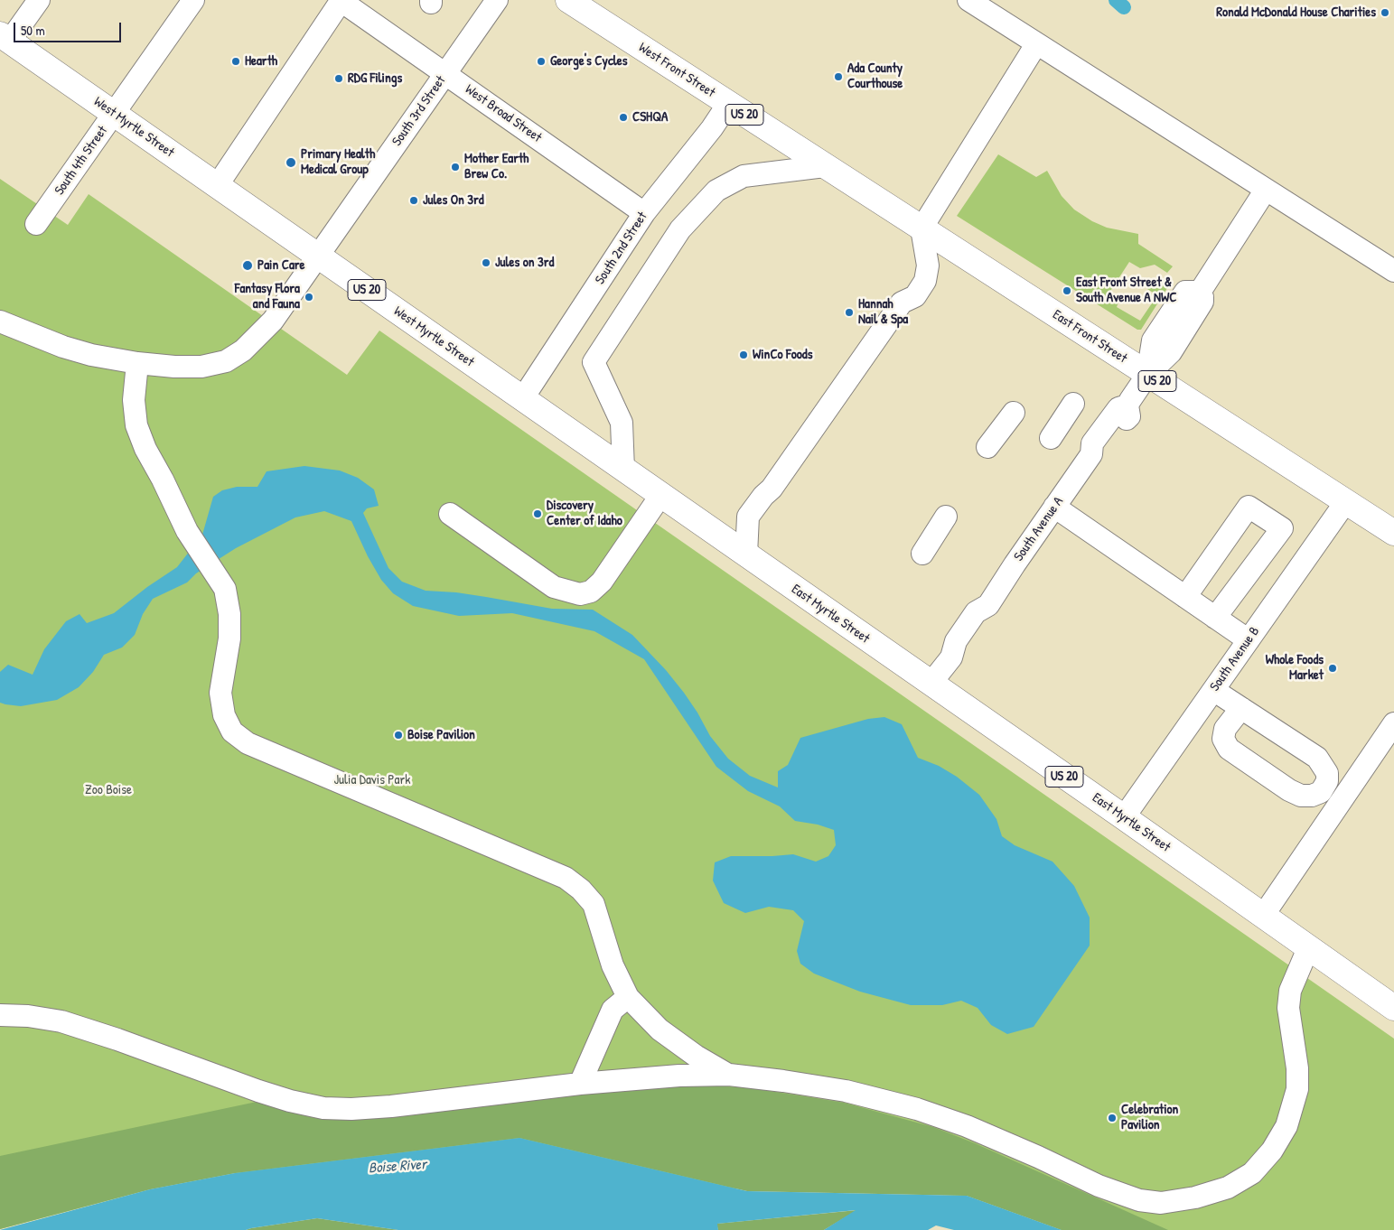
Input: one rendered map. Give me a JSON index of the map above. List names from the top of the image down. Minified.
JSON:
{"streets":{"main road":["West Front Street","US 20","West Myrtle Street","East Front Street","East Myrtle Street"],"street":["South 3rd Street","West Broad Street","South 4th Street","South 2nd Street","South Avenue A","South Avenue B"]},"crossings":[["West Front Street","South 2nd Street"],["West Front Street","East Front Street"],["South 3rd Street","West Broad Street"],["South 3rd Street","West Myrtle Street"],["West Broad Street","South 2nd Street"],["West Myrtle Street","South 4th Street"],["West Myrtle Street","South 2nd Street"],["West Myrtle Street","East Myrtle Street"],["East Front Street","South Avenue A"],["East Front Street","South Avenue B"],["South Avenue A","East Myrtle Street"],["East Myrtle Street","South Avenue B"]],"water":["Boise River"],"parks":["Julia Davis Park","Zoo Boise"],"places":["Ronald McDonald House Charities","Hearth","George's Cycles","Ada County Courthouse","RDG Filings","CSHQA","Primary Health Medical Group","Mother Earth Brew Co.","Jules On 3rd","Jules on 3rd","Pain Care","East Front Street & South Avenue A NWC","Fantasy Flora and Fauna","Hannah Nail & Spa","WinCo Foods","Discovery Center of Idaho","Whole Foods Market","Boise Pavilion","Celebration Pavilion"],"scale_bar":"50 m"}
